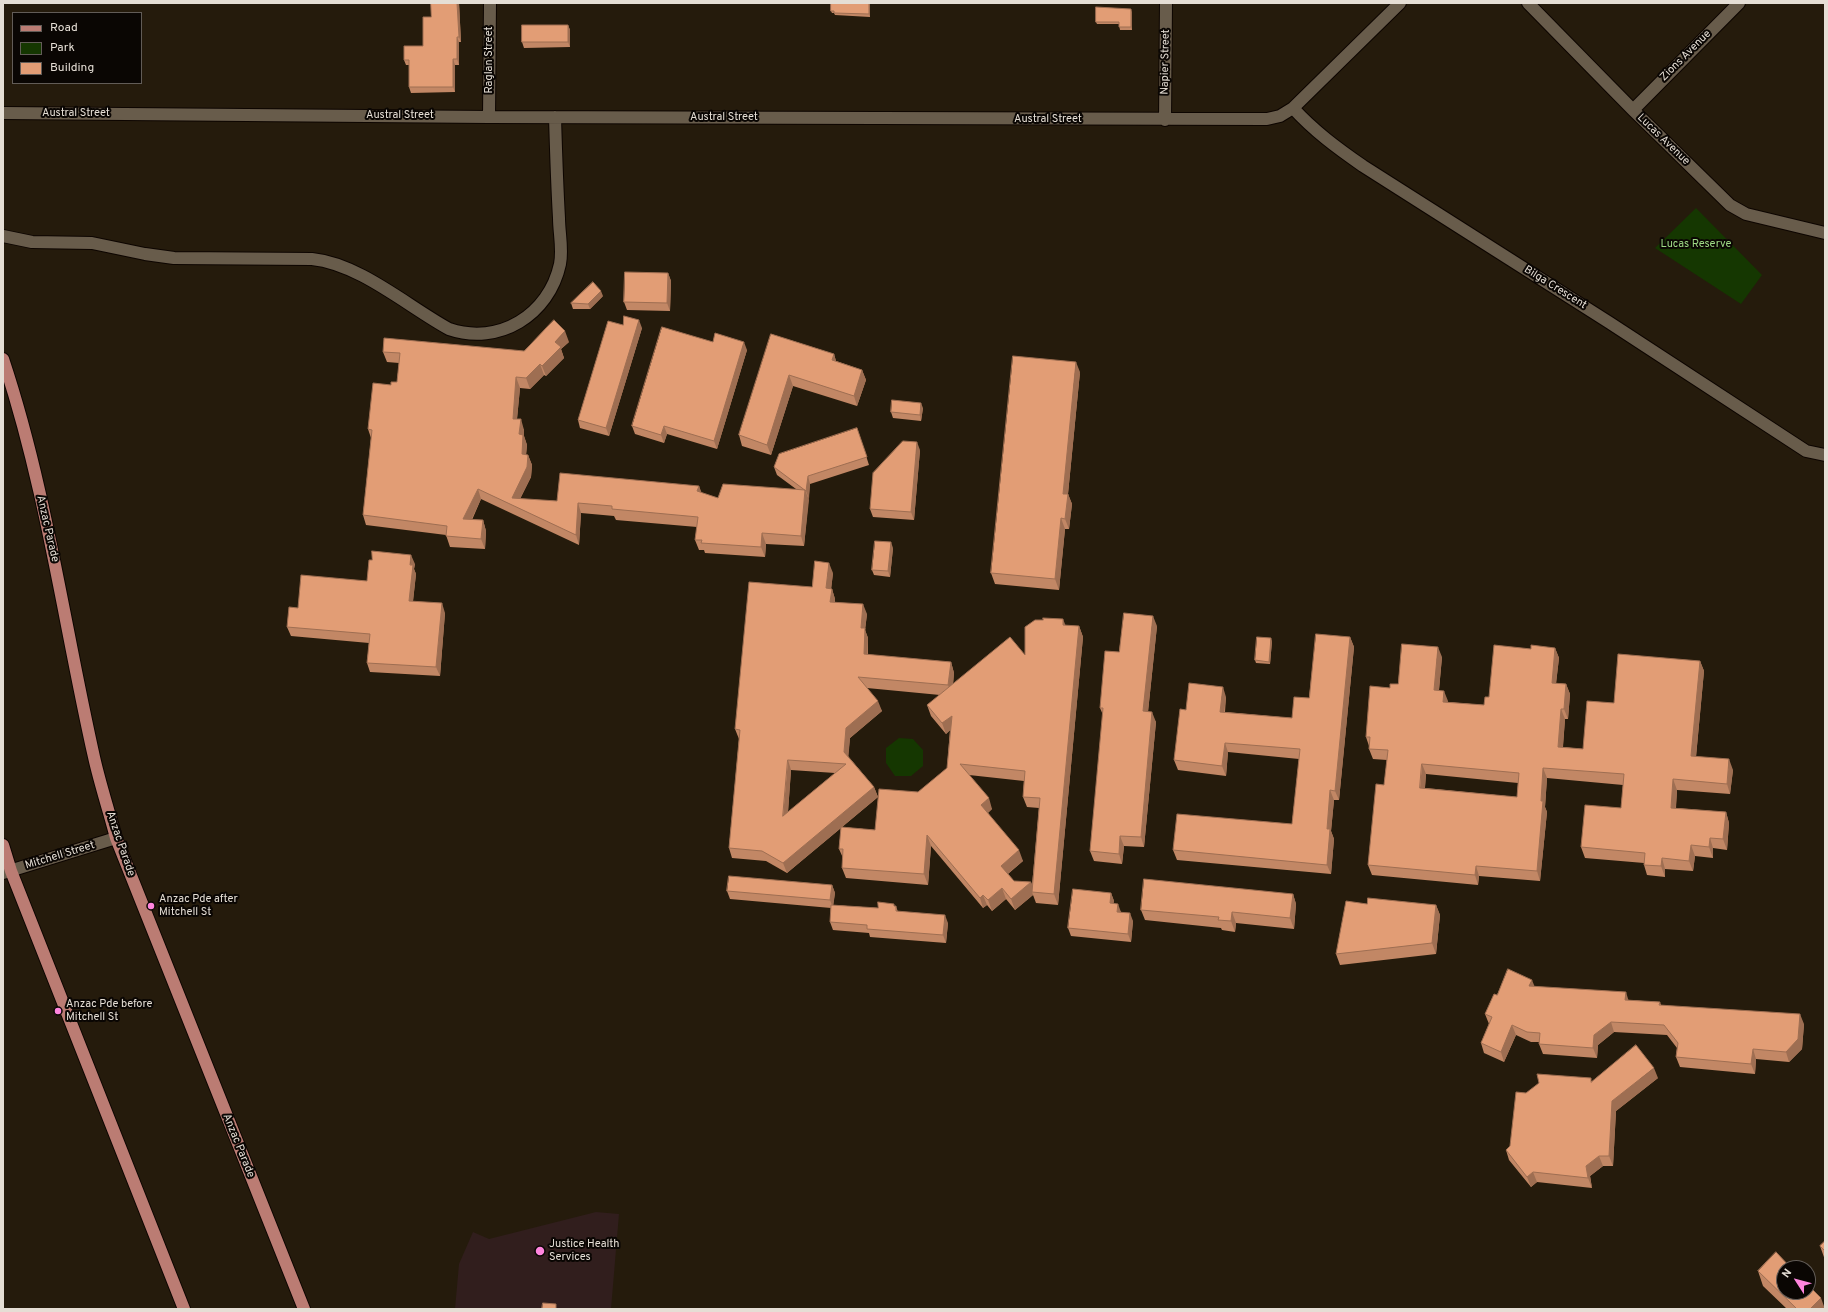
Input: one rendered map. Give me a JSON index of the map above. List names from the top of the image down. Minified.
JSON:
{"streets":{"main road":["Anzac Parade"],"street":["Zions Avenue","Raglan Street","Napier Street","Austral Street","Lucas Avenue","Bilga Crescent","Mitchell Street"]},"crossings":[["Zions Avenue","Lucas Avenue"],["Raglan Street","Austral Street"],["Napier Street","Austral Street"],["Austral Street","Bilga Crescent"],["Anzac Parade","Mitchell Street"]],"parks":["Lucas Reserve"],"places":["Anzac Pde after Mitchell St","Anzac Pde before Mitchell St","Justice Health Services"],"legend":["Road","Park","Building"],"north":"top left"}
